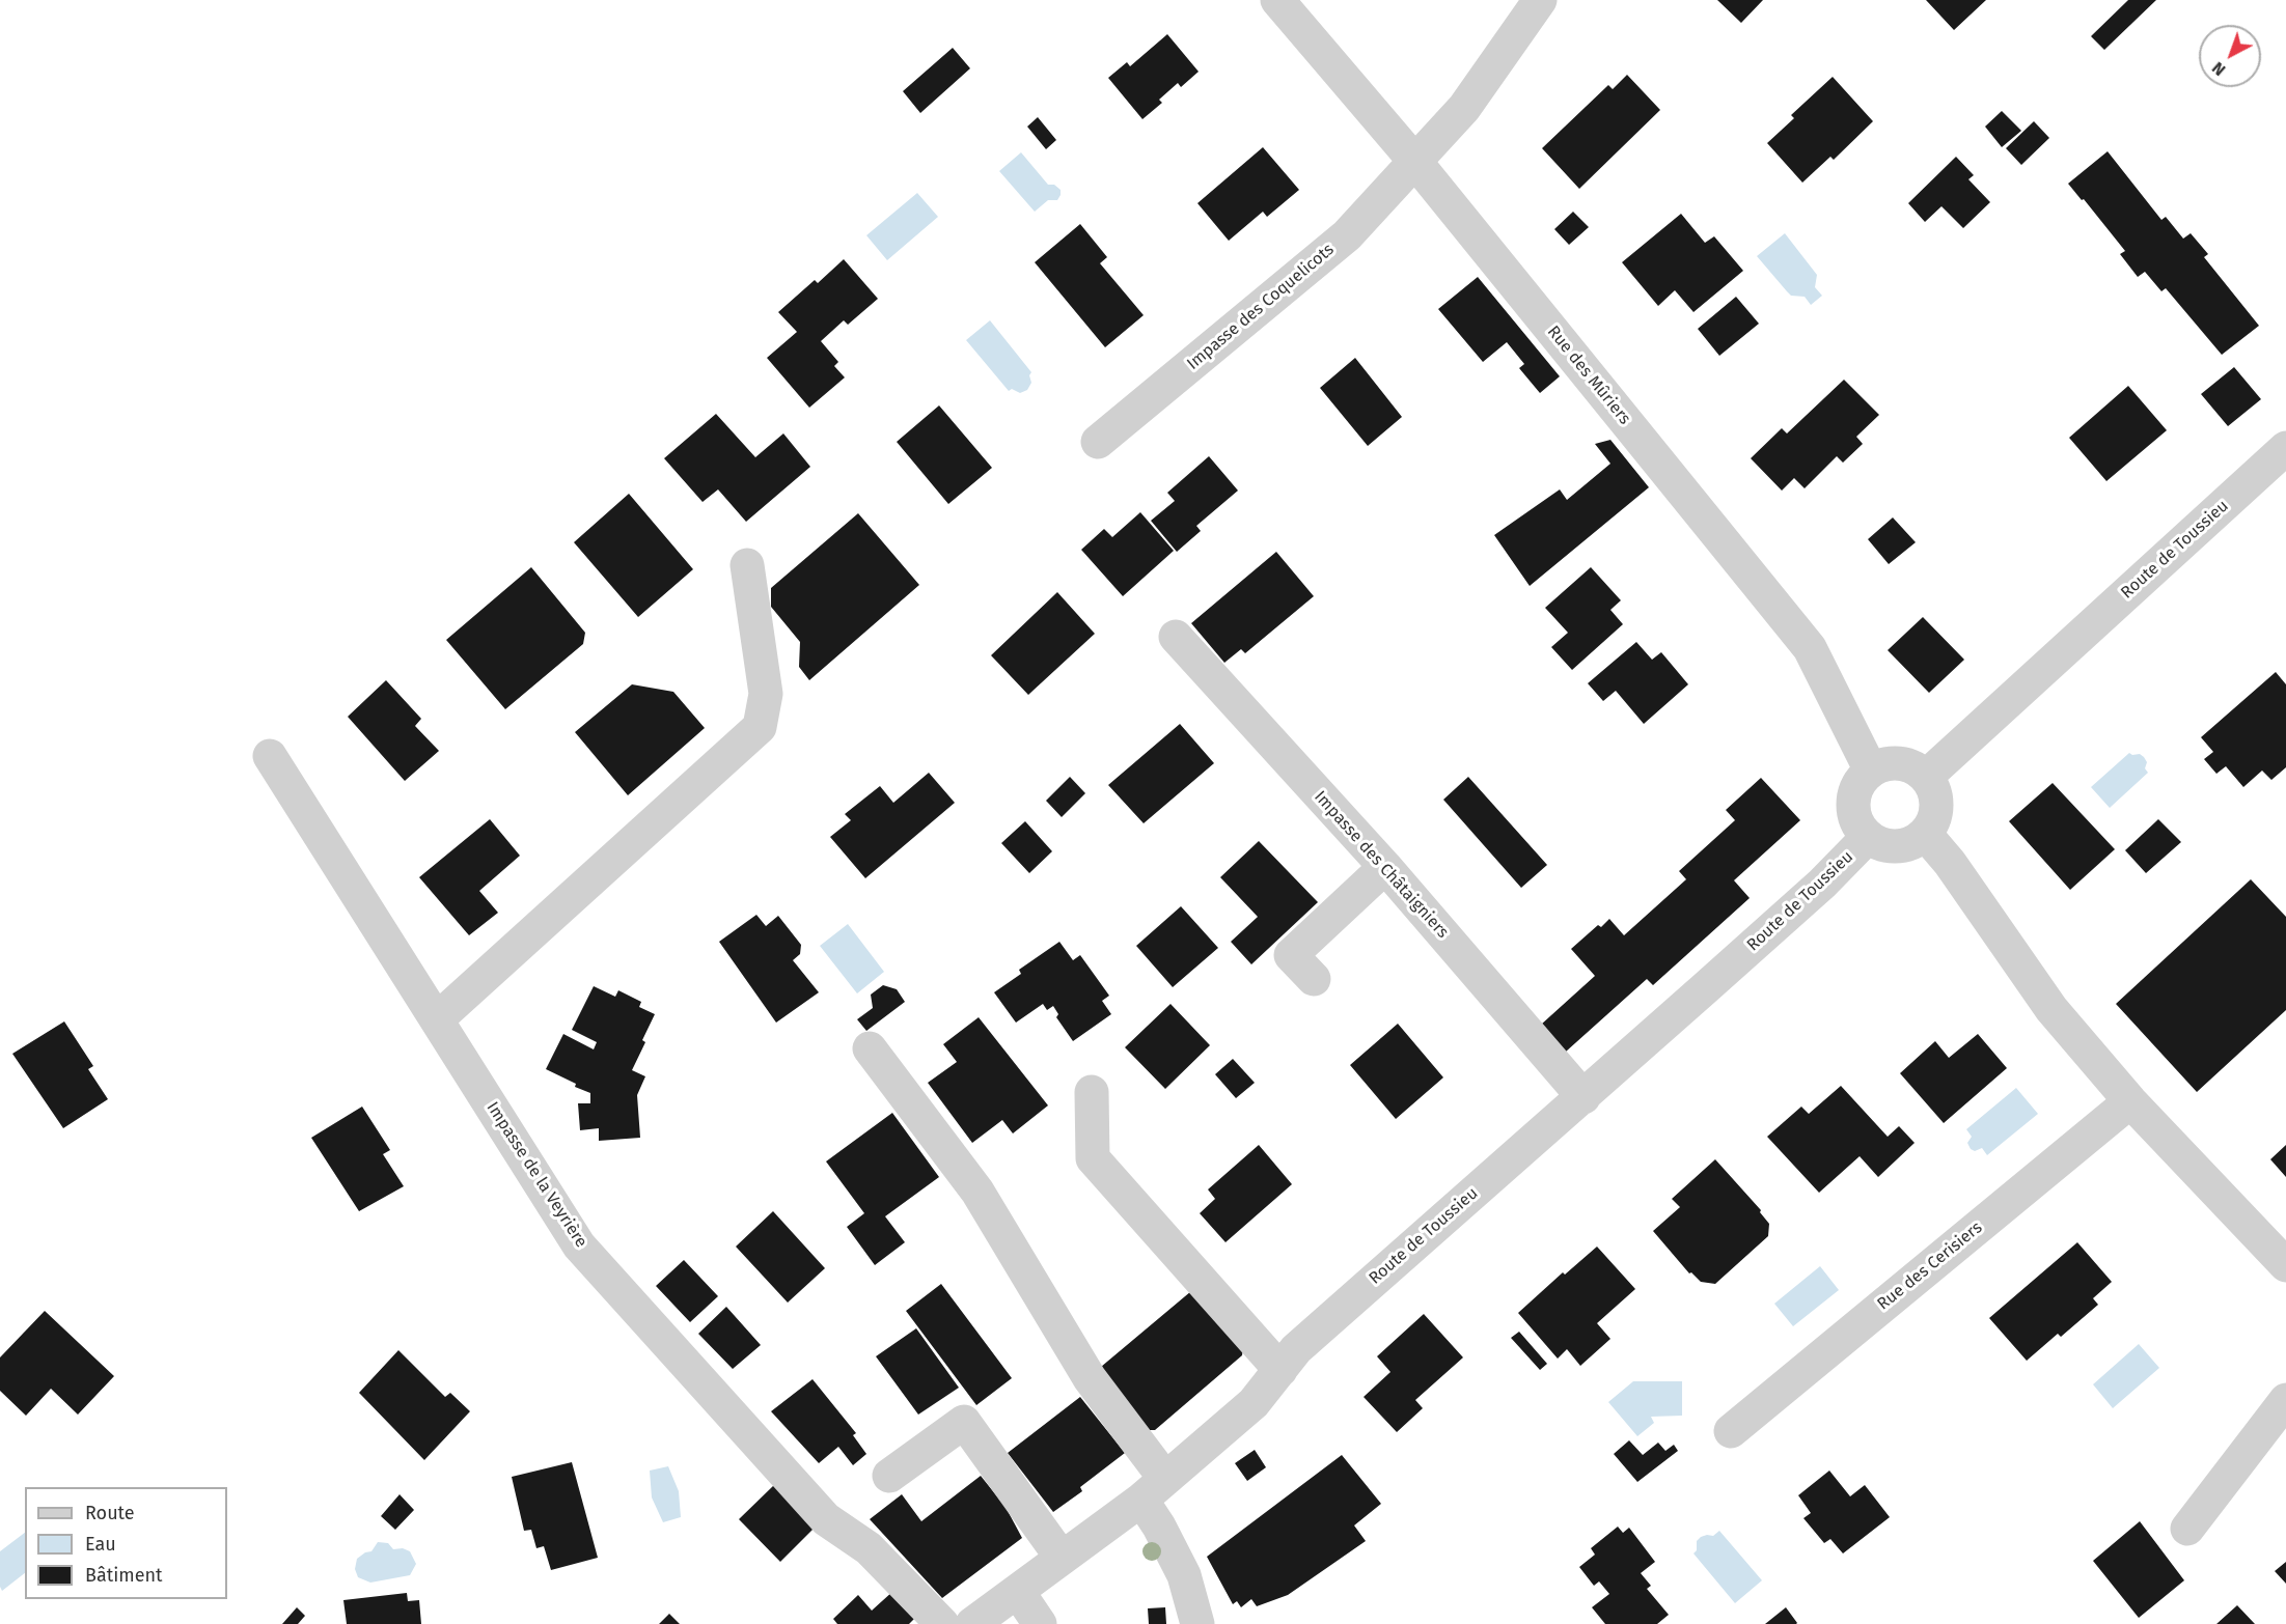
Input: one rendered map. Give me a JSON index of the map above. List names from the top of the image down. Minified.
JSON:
{"streets":{"street":["Impasse des Coquelicots","Rue des Mûriers","Route de Toussieu","Impasse des Châtaigniers","Impasse de la Veyrière","Rue des Cerisiers"]},"crossings":[["Impasse des Coquelicots","Rue des Mûriers"],["Rue des Mûriers","Route de Toussieu"],["Route de Toussieu","Impasse des Châtaigniers"]],"legend":["Route","Eau","Bâtiment"],"north":"bottom left"}
